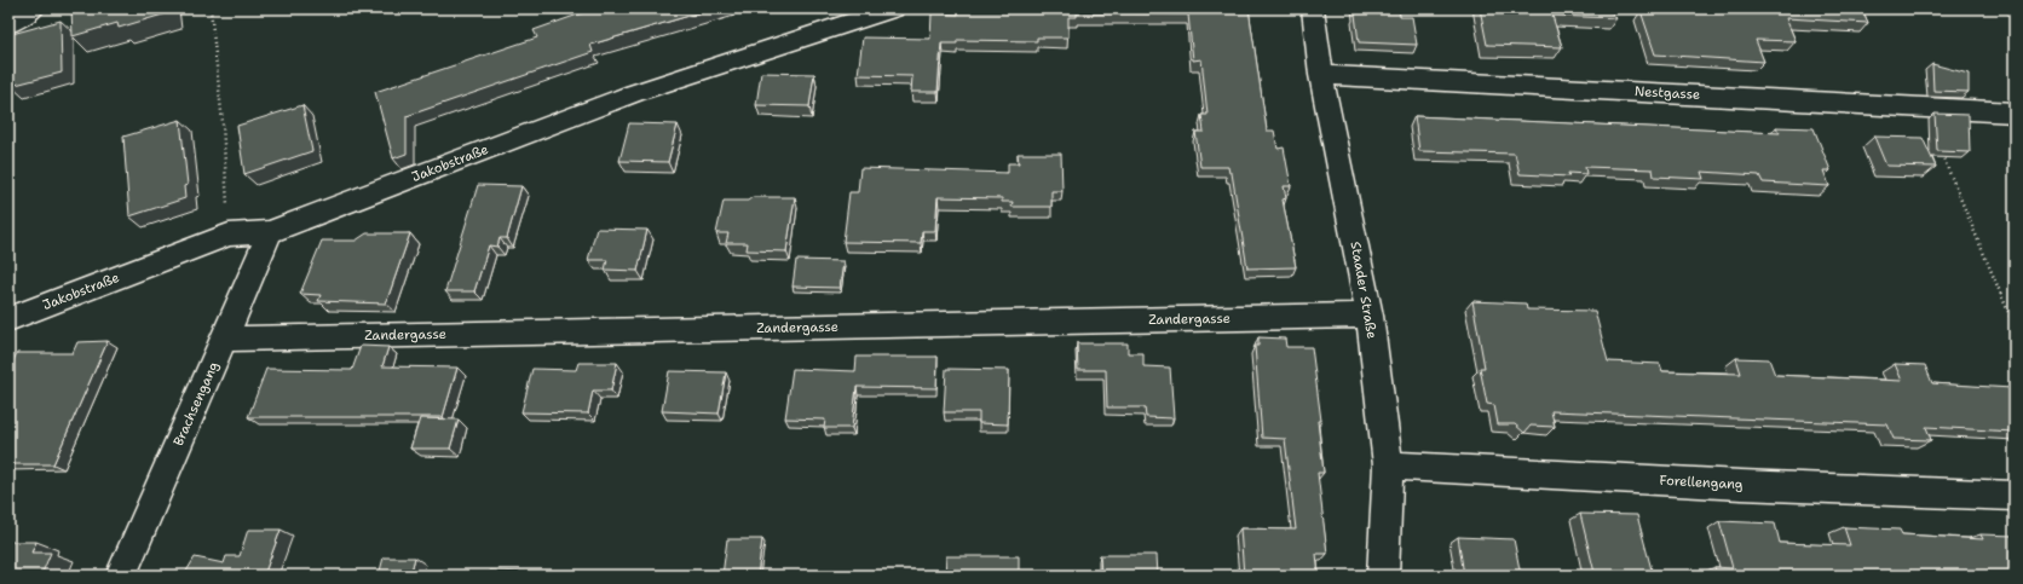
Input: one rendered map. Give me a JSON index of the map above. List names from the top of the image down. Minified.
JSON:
{"streets":{"street":["Nestgasse","Jakobstraße","Staader Straße","Zandergasse","Brachsengang","Forellengang"]},"crossings":[["Nestgasse","Staader Straße"],["Jakobstraße","Brachsengang"],["Staader Straße","Zandergasse"],["Staader Straße","Forellengang"],["Zandergasse","Brachsengang"]]}
